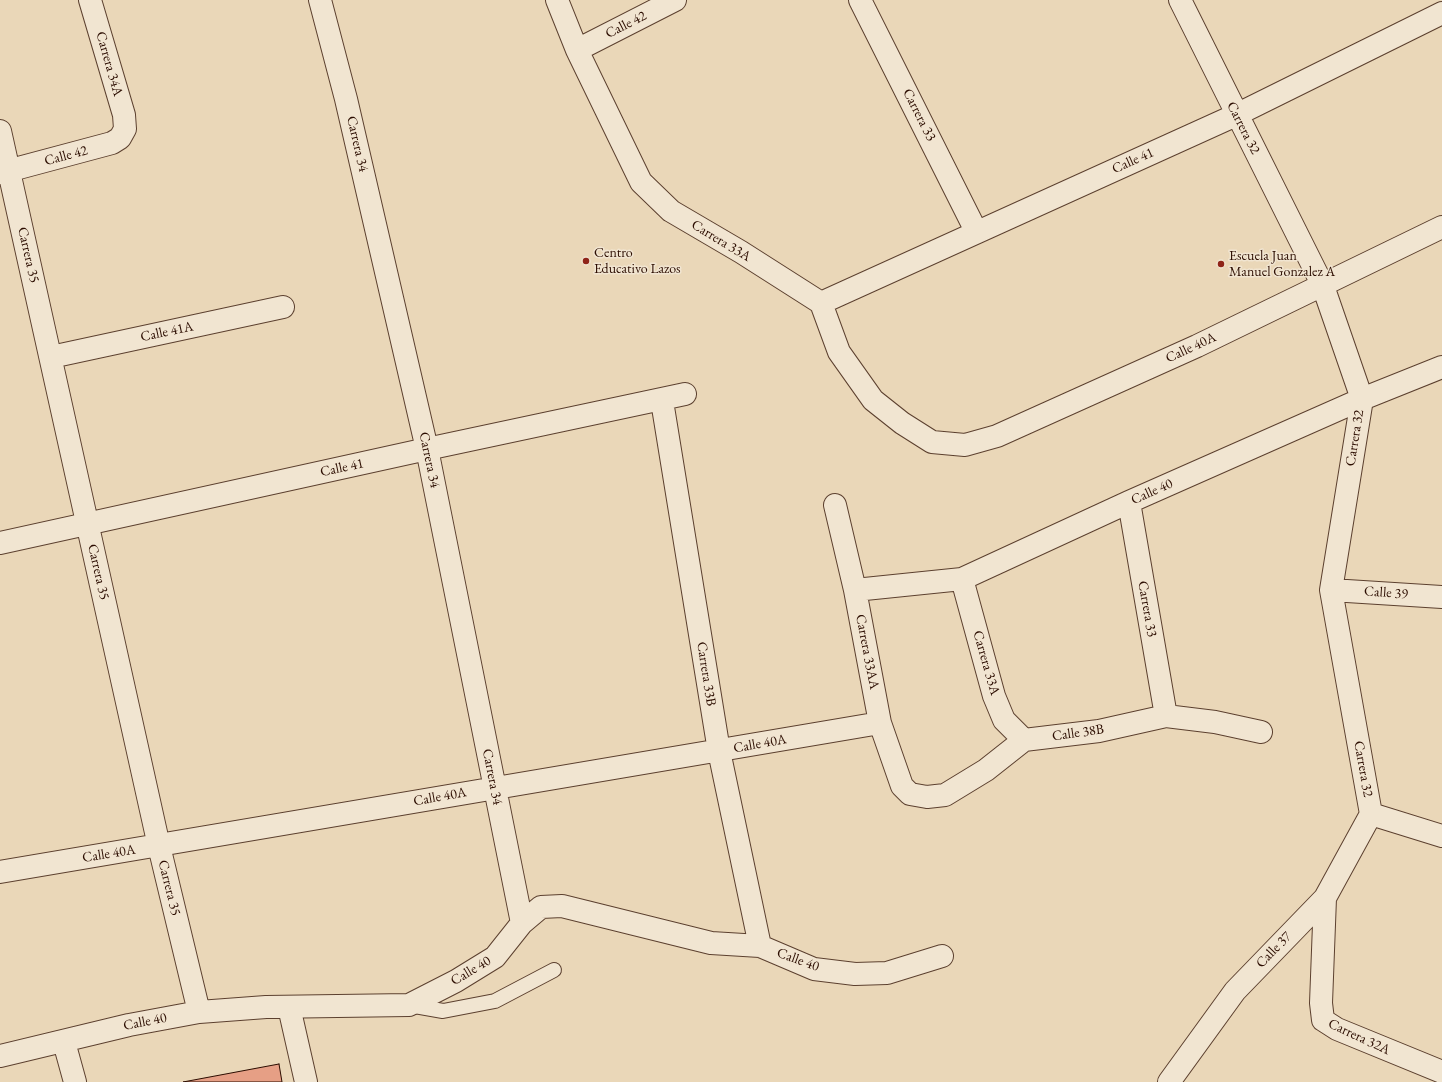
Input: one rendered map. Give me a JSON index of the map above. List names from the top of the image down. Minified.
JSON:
{"streets":{"street":["Calle 42","Carrera 34A","Carrera 33","Carrera 32","Carrera 34","Calle 41","Carrera 33A","Carrera 35","Calle 41A","Calle 40A","Calle 40","Calle 39","Carrera 33AA","Carrera 33B","Calle 38B","Calle 37","Carrera 32A"]},"crossings":[["Calle 42","Carrera 34A"],["Calle 42","Carrera 33A"],["Calle 42","Carrera 35"],["Carrera 33","Calle 41"],["Carrera 33","Calle 40"],["Carrera 33","Calle 38B"],["Carrera 32","Calle 41"],["Carrera 32","Calle 40A"],["Carrera 32","Calle 40"],["Carrera 32","Calle 39"],["Carrera 32","Calle 37"],["Carrera 34","Calle 41"],["Carrera 34","Calle 40A"],["Carrera 34","Calle 40"],["Calle 41","Carrera 33A"],["Calle 41","Carrera 35"],["Calle 41","Calle 40A"],["Calle 41","Carrera 33B"],["Carrera 33A","Calle 40A"],["Carrera 33A","Calle 40"],["Carrera 33A","Carrera 33AA"],["Carrera 33A","Calle 38B"],["Carrera 35","Calle 41A"],["Carrera 35","Calle 40A"],["Carrera 35","Calle 40"],["Calle 40A","Carrera 33AA"],["Calle 40A","Carrera 33B"],["Calle 40","Carrera 33AA"],["Calle 40","Carrera 33B"],["Carrera 33AA","Calle 38B"],["Calle 37","Carrera 32A"]],"places":["Centro Educativo Lazos","Escuela Juan Manuel Gonzalez A"]}
